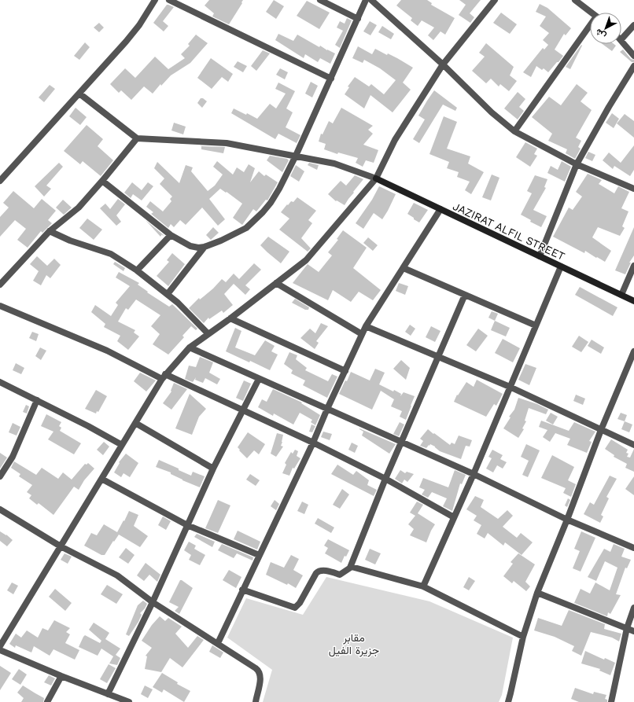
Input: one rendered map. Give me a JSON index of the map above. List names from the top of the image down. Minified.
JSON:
{"streets":{"street":["JAZIRAT ALFIL STREET"]},"parks":["مقابر جزيرة الفيل"],"north":"bottom left"}
